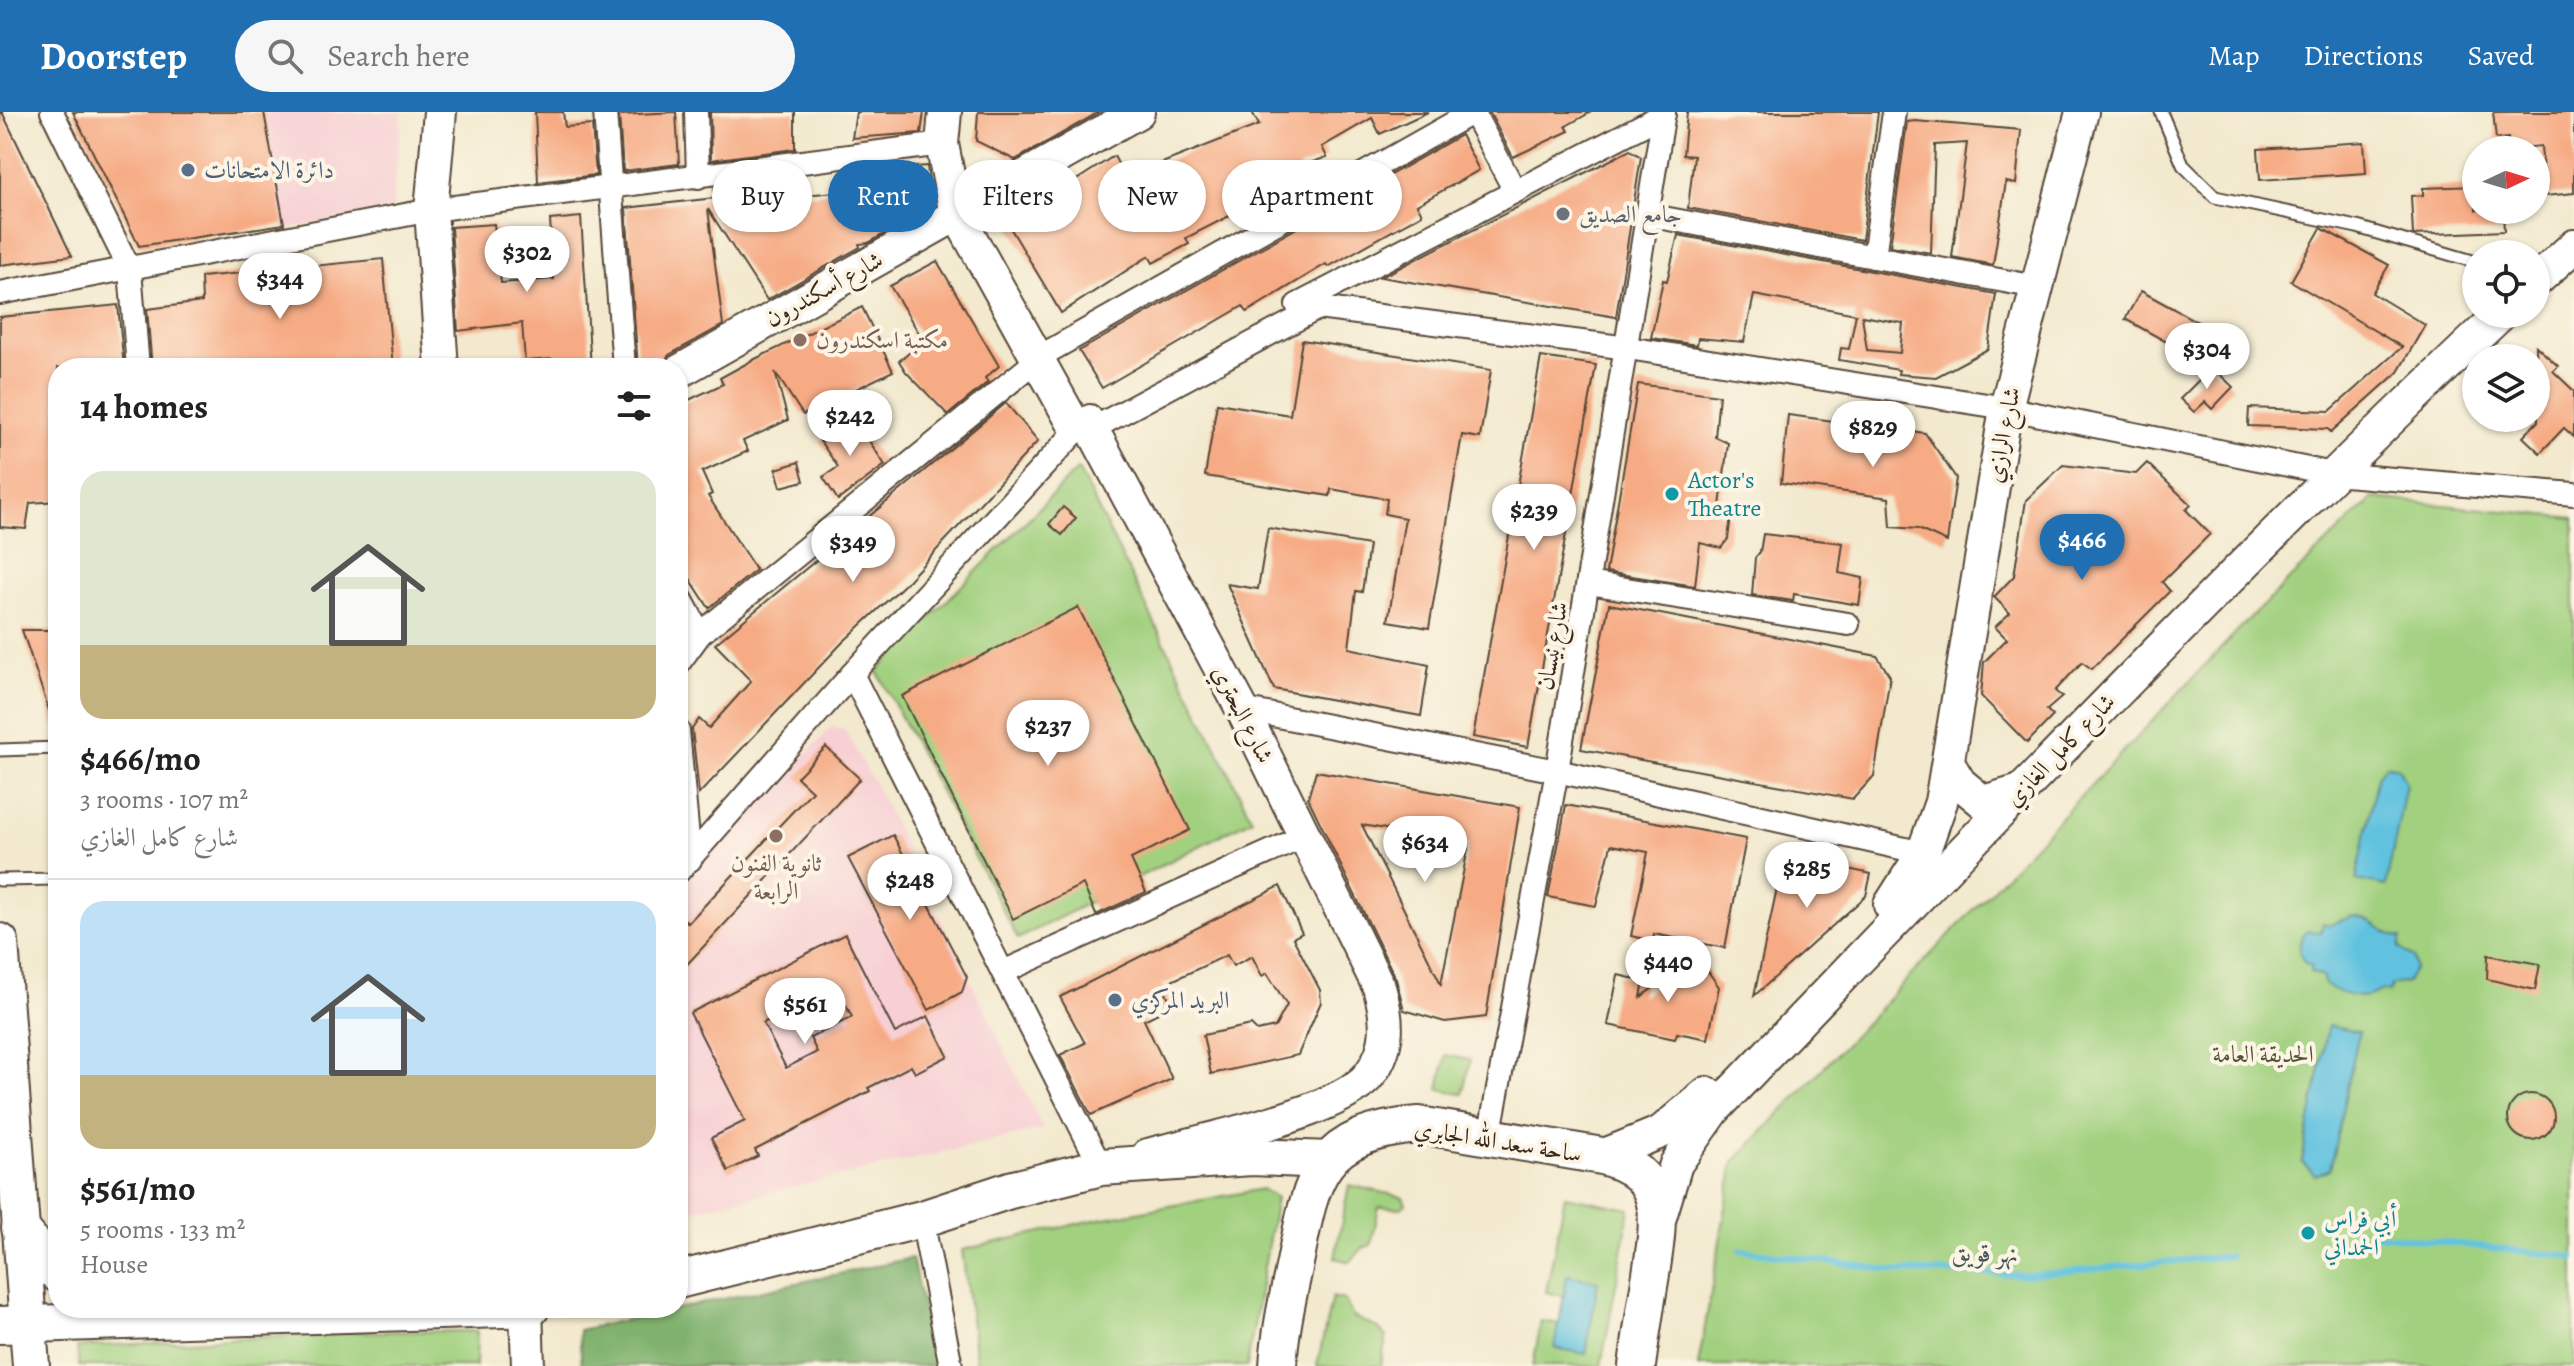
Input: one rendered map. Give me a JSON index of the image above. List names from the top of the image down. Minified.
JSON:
{"streets":{"main road":["شارع أسكندرون","شارع الرازي","شارع البحتري","شارع كامل الغازي","ساحة سعد الله الجابري"],"street":["شارع نيسان"]},"crossings":[["شارع نيسان","ساحة سعد الله الجابري"],["شارع كامل الغازي","ساحة سعد الله الجابري"]],"water":["نهر قويق"],"parks":["الحديقة العامة"],"places":["دائرة الامتحانات","جامع الصديق","مكتبة اسكندرون","Actor's Theatre","ثانوية الفنون الرابعة","البريد المركزي","أبي فراس الحمداني"],"north":"right","page":{"header":"Doorstep","search":"Search here","nav":["Map","Directions","Saved"],"chip":["Buy","Rent","Filters","New","Apartment"],"price":["$302","$344","$304","$242","$829","$239","$466","$349","$237","$634","$285","$248","$440","$561"],"heading":"14 homes","list":[{"name":"$466/mo","note":"3 rooms · 107 m² · شارع كامل الغازي"},{"name":"$561/mo","note":"5 rooms · 133 m² · House"}]}}
